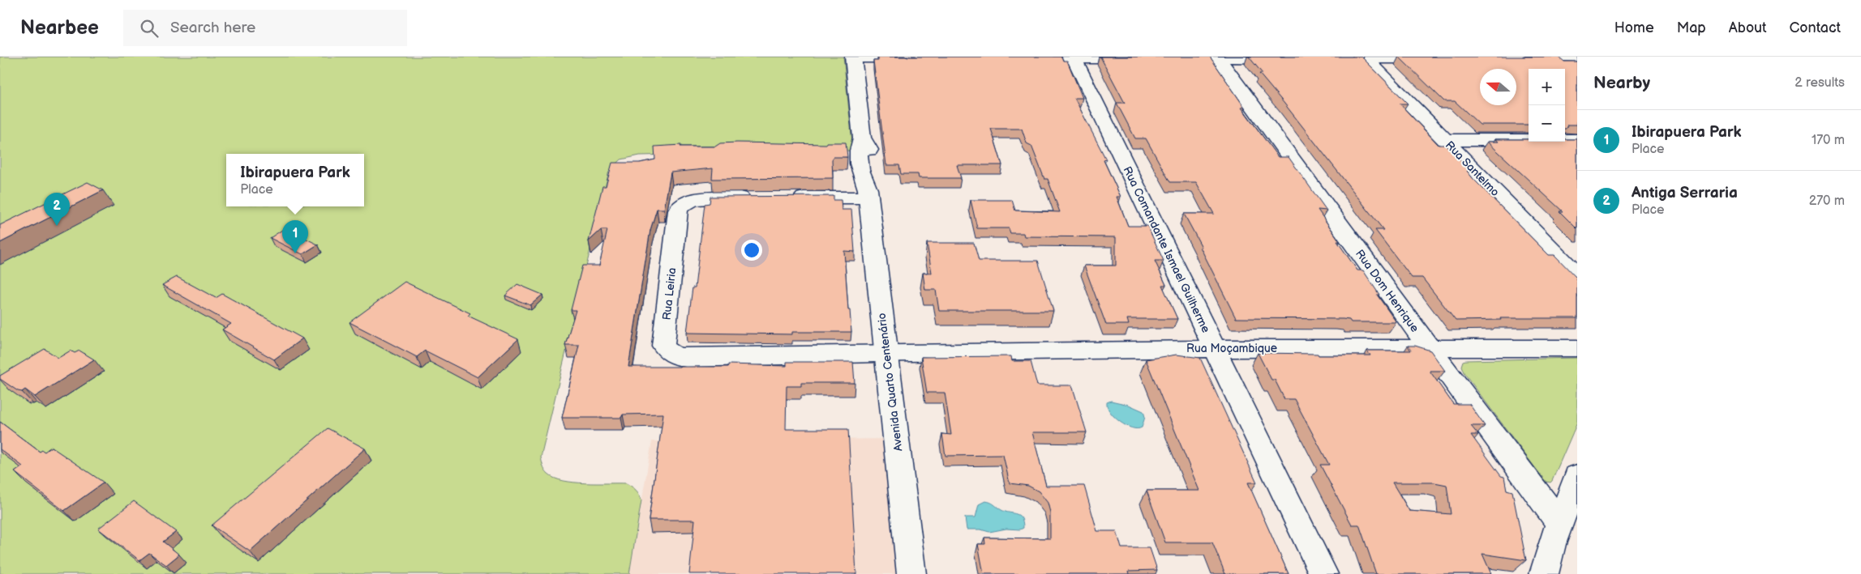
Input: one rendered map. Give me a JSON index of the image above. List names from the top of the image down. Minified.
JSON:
{"streets":{"street":["Rua Santelmo","Rua Comandante Ismael Guilherme","Rua Dom Henrique","Rua Leiria","Rua Moçambique","Avenida Quarto Centenário"]},"crossings":[["Rua Comandante Ismael Guilherme","Rua Moçambique"],["Rua Dom Henrique","Rua Moçambique"],["Rua Leiria","Rua Moçambique"],["Rua Leiria","Avenida Quarto Centenário"],["Rua Moçambique","Avenida Quarto Centenário"]],"north":"left","page":{"header":"Nearbee","search":"Search here","nav":["Home","Map","About","Contact"],"heading":["Nearby","2 results"],"map_buttons":["+","−"],"list":[{"mark":"1","name":"Ibirapuera Park","note":"Place","value":"170 m"},{"mark":"2","name":"Antiga Serraria","note":"Place","value":"270 m"}],"popup":["Ibirapuera Park","Place"],"pins":["2","1"]}}
